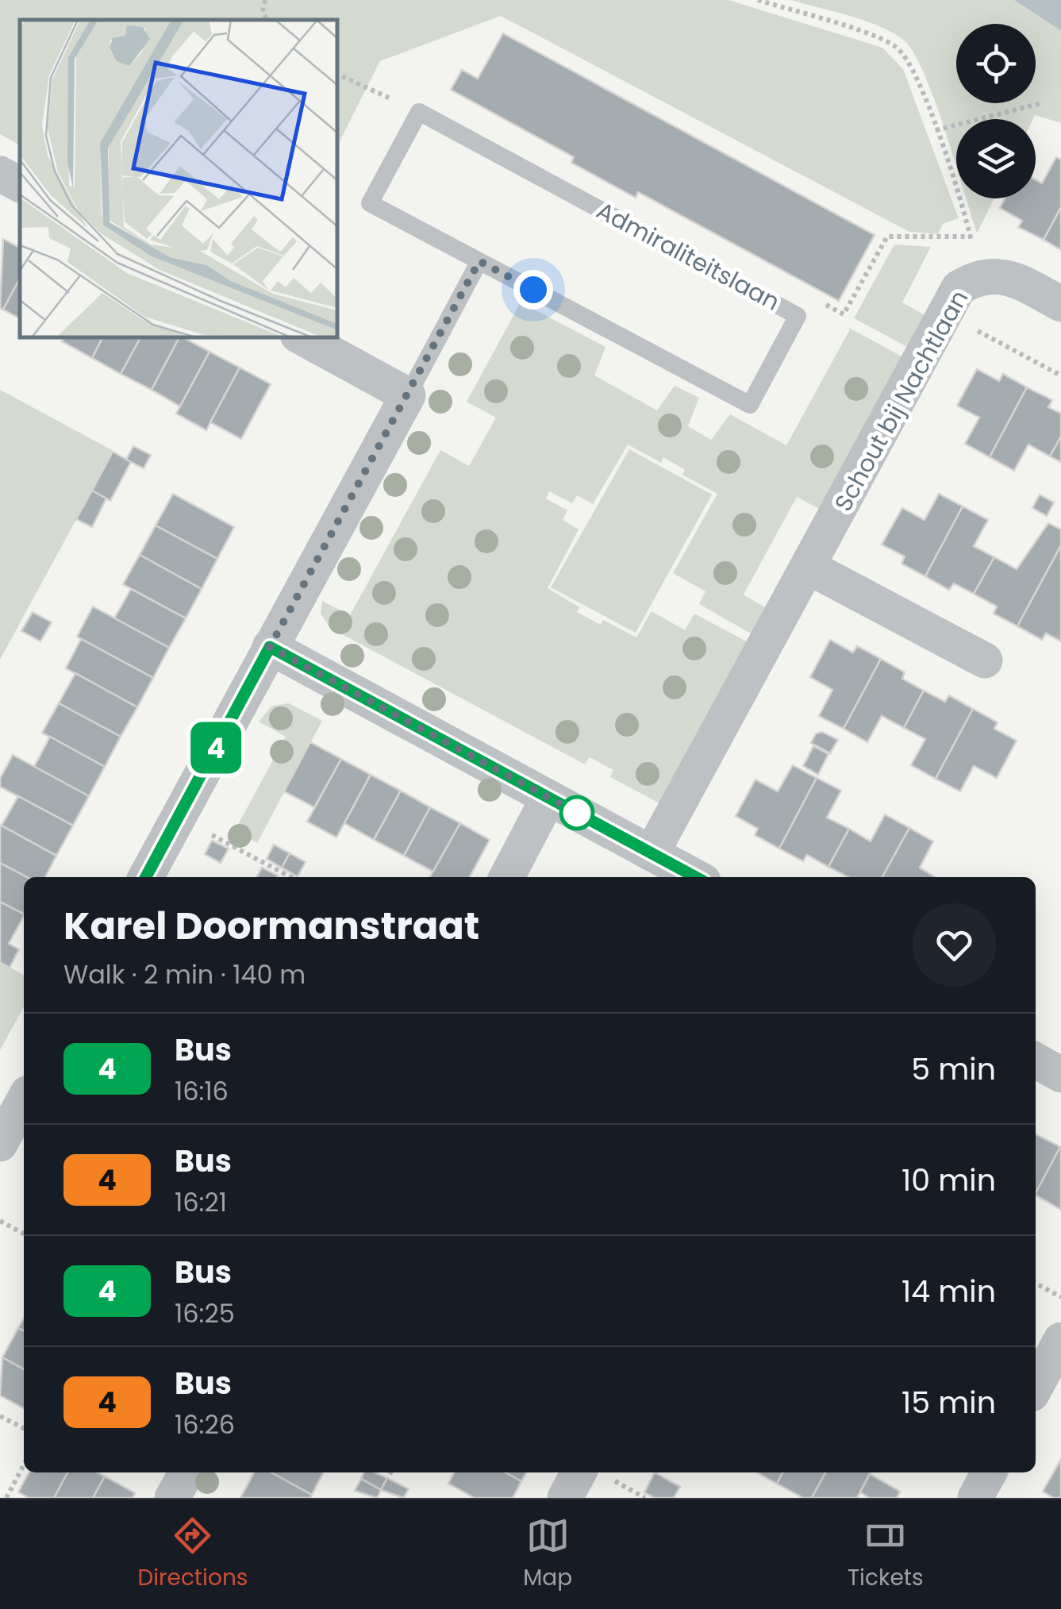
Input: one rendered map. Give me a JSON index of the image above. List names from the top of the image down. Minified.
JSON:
{"streets":{"street":["Schout bij Nachtlaan"],"lane":["Admiraliteitslaan"]},"lines":["bus line 4"],"page":{"on_map":"4","heading":["Karel Doormanstraat","Walk · 2 min · 140 m"],"list":[{"mark":"4","name":"Bus","note":"16:16","value":"5 min"},{"mark":"4","name":"Bus","note":"16:21","value":"10 min"},{"mark":"4","name":"Bus","note":"16:25","value":"14 min"},{"mark":"4","name":"Bus","note":"16:26","value":"15 min"}],"tabs":["Directions","Map","Tickets"]}}
